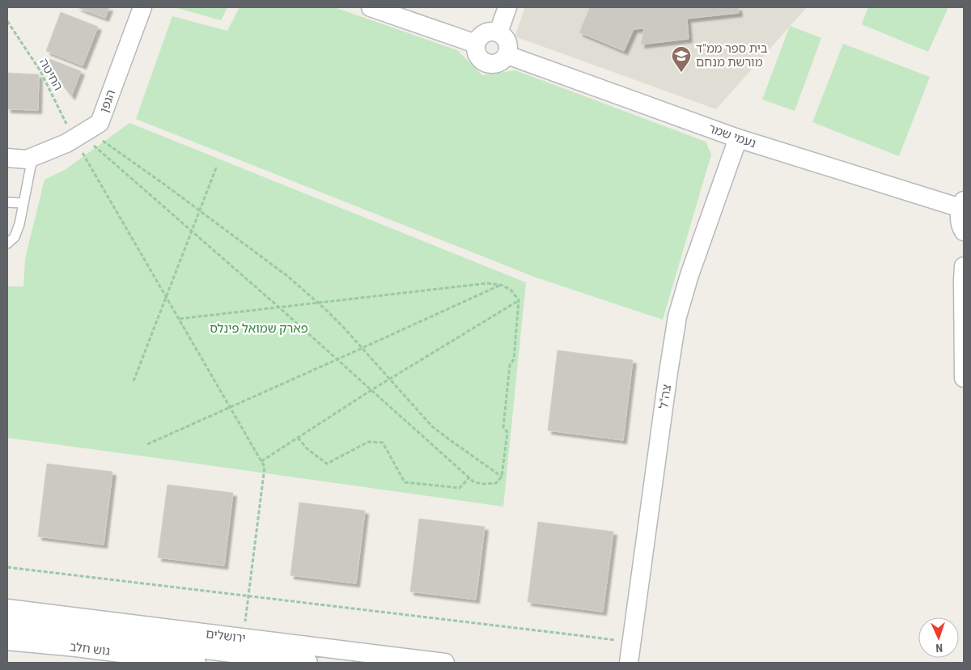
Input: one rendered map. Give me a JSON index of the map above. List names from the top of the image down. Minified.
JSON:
{"streets":{"street":["הגפן","נעמי שמר","צה\"ל","ירושלים","גוש חלב"],"path":["החיטה"]},"crossings":[["החיטה","הגפן"],["נעמי שמר","צה\"ל"]],"parks":["פארק שמואל פינלס"],"places":{"school or university":["בית ספר ממ\"ד מורשת מנחם"]},"north":"bottom"}
